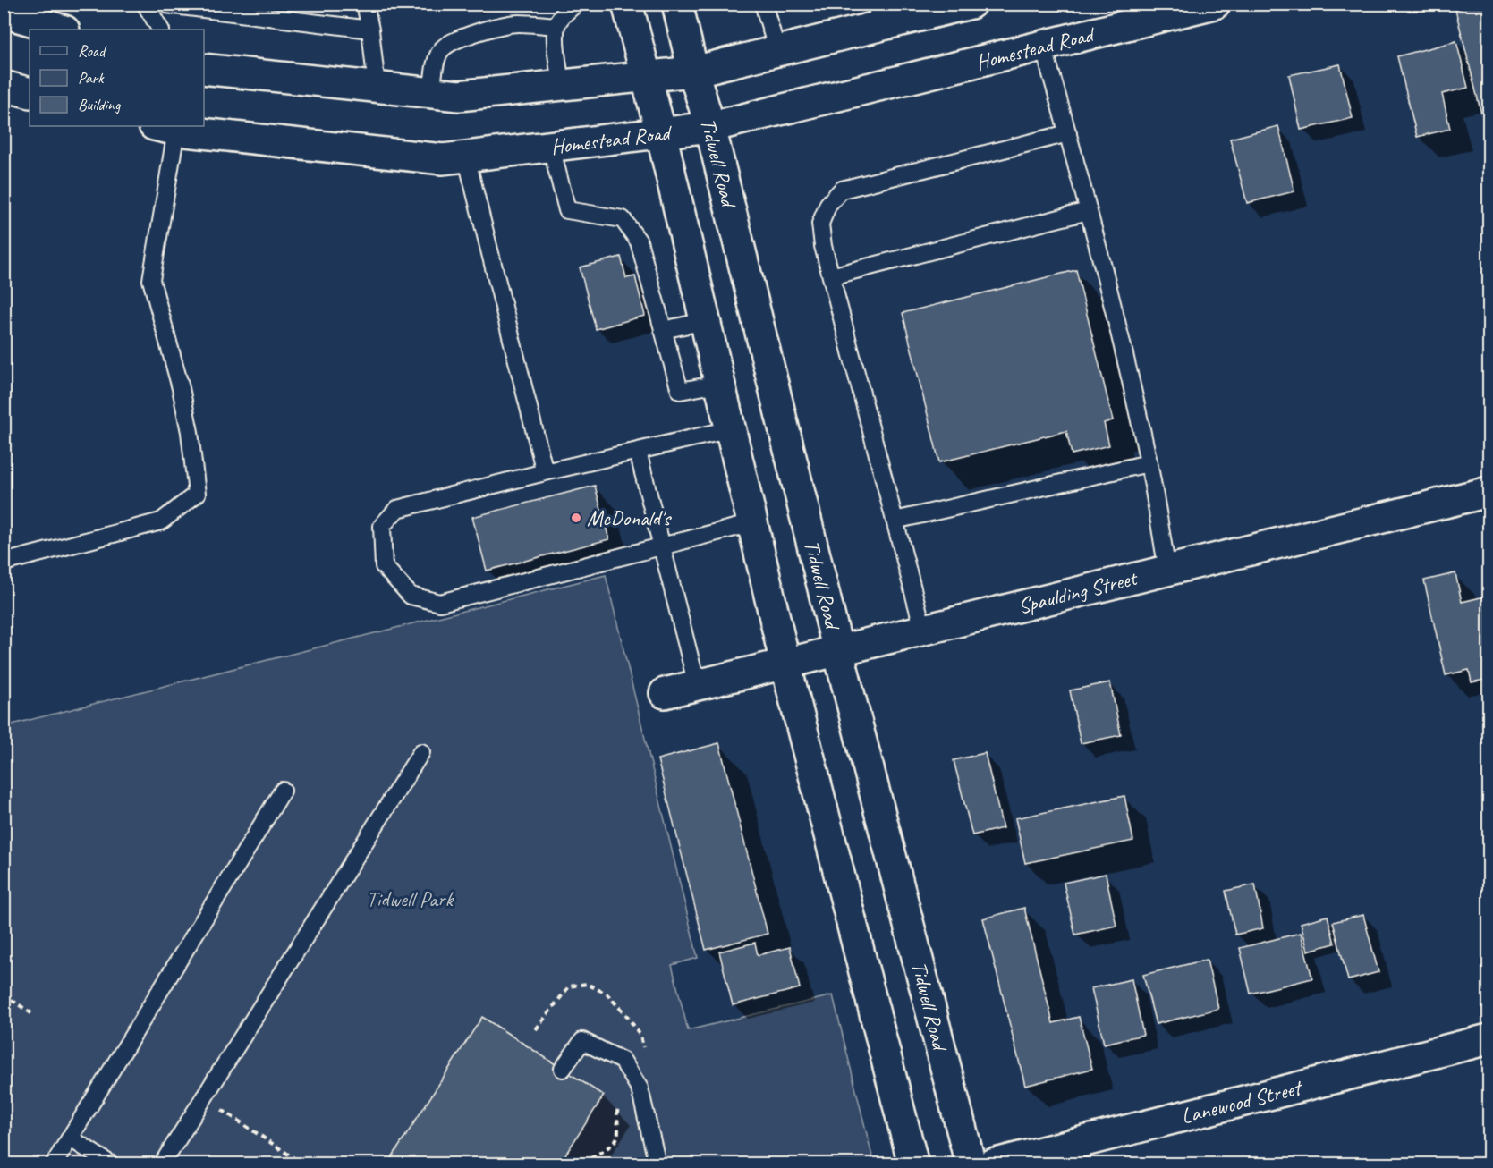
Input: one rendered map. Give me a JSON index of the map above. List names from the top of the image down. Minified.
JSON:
{"streets":{"main road":["Homestead Road","Tidwell Road","Spaulding Street","Lanewood Street"]},"crossings":[["Homestead Road","Tidwell Road"],["Tidwell Road","Spaulding Street"]],"parks":["Tidwell Park"],"places":["McDonald's"],"legend":["Road","Park","Building"]}
